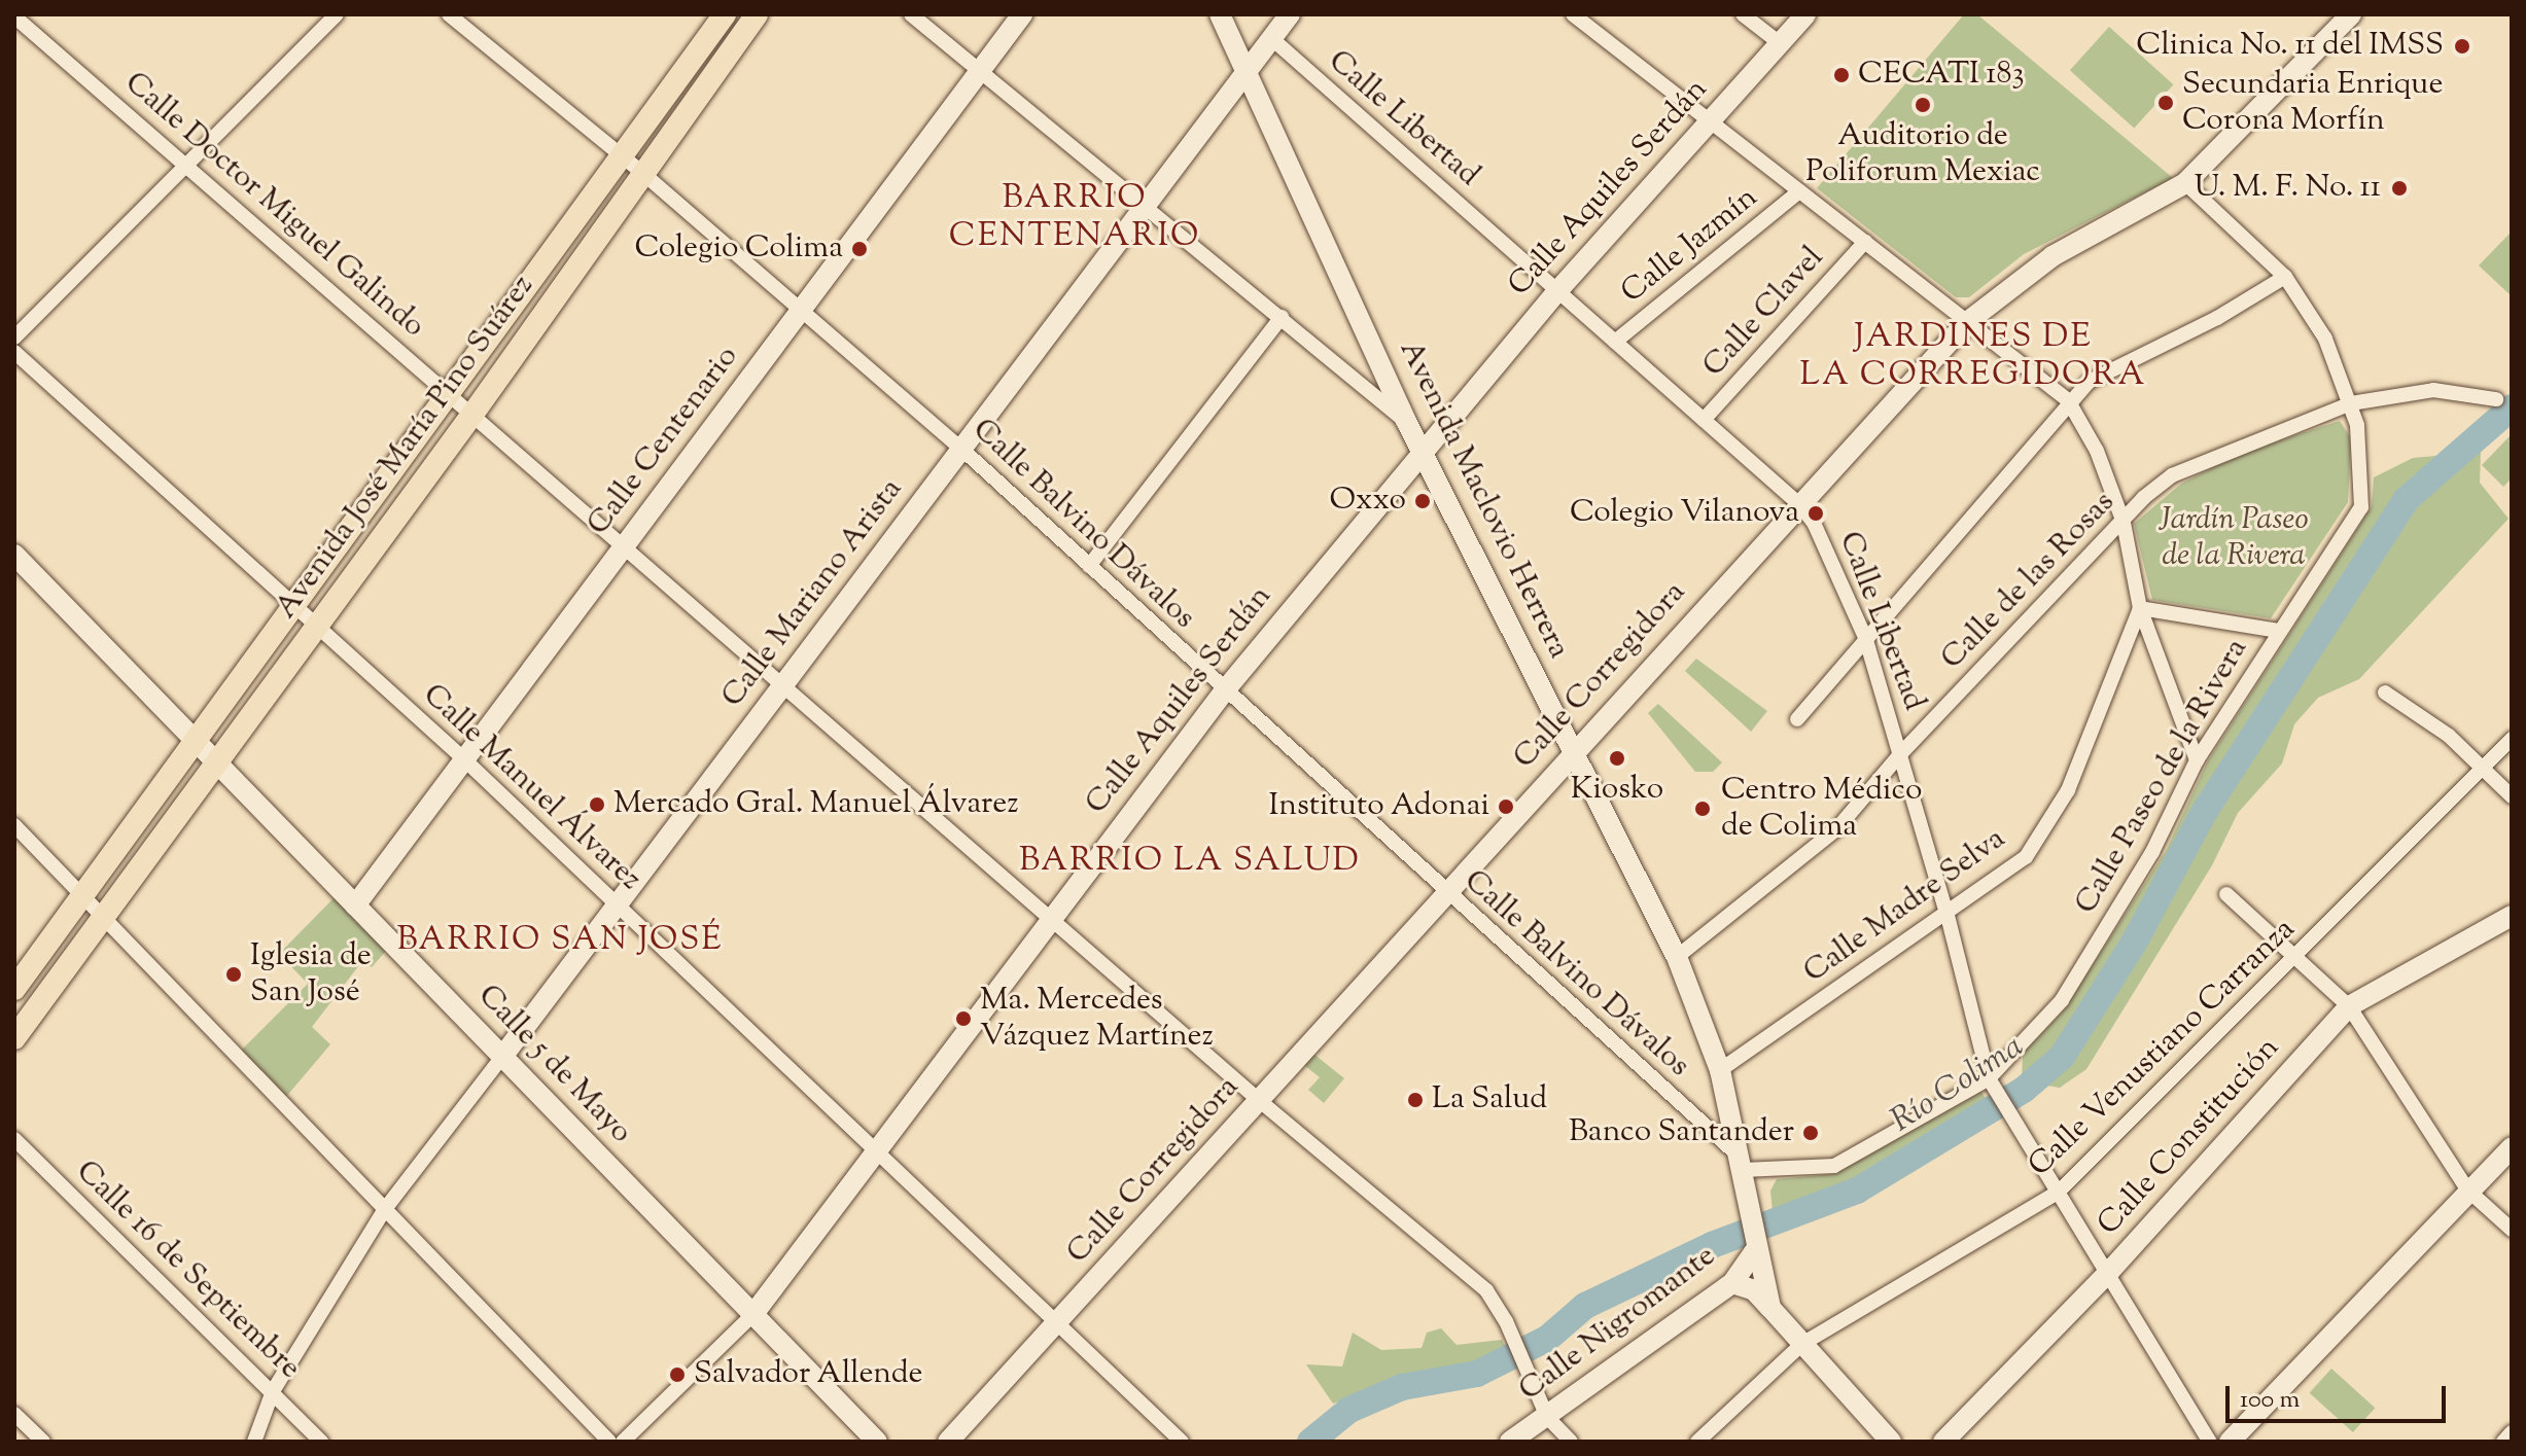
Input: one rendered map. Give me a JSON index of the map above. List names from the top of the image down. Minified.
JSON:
{"streets":{"main road":["Avenida José María Pino Suárez"],"street":["Calle Libertad","Calle Aquiles Serdán","Calle Doctor Miguel Galindo","Calle Jazmín","Calle Clavel","Calle Centenario","Avenida Maclovio Herrera","Calle Balvino Dávalos","Calle de las Rosas","Calle Mariano Arista","Calle Corregidora","Calle Paseo de la Rivera","Calle Manuel Álvarez","Calle Madre Selva","Calle Venustiano Carranza","Calle 5 de Mayo","Calle Constitución","Calle 16 de Septiembre","Calle Nigromante"]},"crossings":[["Calle Libertad","Calle Aquiles Serdán"],["Calle Libertad","Calle Jazmín"],["Calle Libertad","Calle Clavel"],["Calle Libertad","Calle de las Rosas"],["Calle Libertad","Calle Mariano Arista"],["Calle Libertad","Calle Corregidora"],["Calle Libertad","Calle Paseo de la Rivera"],["Calle Libertad","Calle Madre Selva"],["Calle Libertad","Calle Venustiano Carranza"],["Calle Libertad","Calle Constitución"],["Calle Aquiles Serdán","Calle Doctor Miguel Galindo"],["Calle Aquiles Serdán","Avenida Maclovio Herrera"],["Calle Aquiles Serdán","Calle Balvino Dávalos"],["Calle Aquiles Serdán","Calle Manuel Álvarez"],["Calle Aquiles Serdán","Calle 5 de Mayo"],["Calle Doctor Miguel Galindo","Calle Centenario"],["Calle Doctor Miguel Galindo","Avenida José María Pino Suárez"],["Calle Doctor Miguel Galindo","Calle Mariano Arista"],["Calle Doctor Miguel Galindo","Calle Corregidora"],["Calle Doctor Miguel Galindo","Calle Nigromante"],["Calle Centenario","Calle Balvino Dávalos"],["Calle Centenario","Calle Manuel Álvarez"],["Calle Centenario","Calle 5 de Mayo"],["Avenida José María Pino Suárez","Calle Balvino Dávalos"],["Avenida José María Pino Suárez","Calle Manuel Álvarez"],["Avenida José María Pino Suárez","Calle 5 de Mayo"],["Avenida Maclovio Herrera","Calle Balvino Dávalos"],["Avenida Maclovio Herrera","Calle de las Rosas"],["Avenida Maclovio Herrera","Calle Mariano Arista"],["Avenida Maclovio Herrera","Calle Corregidora"],["Avenida Maclovio Herrera","Calle Paseo de la Rivera"],["Avenida Maclovio Herrera","Calle Madre Selva"],["Avenida Maclovio Herrera","Calle Nigromante"],["Calle Balvino Dávalos","Calle Mariano Arista"],["Calle Balvino Dávalos","Calle Corregidora"],["Calle Balvino Dávalos","Calle Paseo de la Rivera"],["Calle de las Rosas","Calle Paseo de la Rivera"],["Calle Mariano Arista","Calle Manuel Álvarez"],["Calle Mariano Arista","Calle 5 de Mayo"],["Calle Mariano Arista","Calle 16 de Septiembre"],["Calle Corregidora","Calle Paseo de la Rivera"],["Calle Corregidora","Calle Manuel Álvarez"]],"districts":["BARRIO CENTENARIO","JARDINES DE LA CORREGIDORA","BARRIO LA SALUD","BARRIO SAN JOSÉ"],"water":["Río Colima"],"parks":["Jardín Paseo de la Rivera"],"places":["Clinica No. 11 del IMSS","CECATI 183","Secundaria Enrique Corona Morfín","Auditorio de Poliforum Mexiac","U. M. F. No. 11","Colegio Colima","Oxxo","Colegio Vilanova","Kiosko","Mercado Gral. Manuel Álvarez","Instituto Adonai","Centro Médico de Colima","Iglesia de San José","Ma. Mercedes Vázquez Martínez","La Salud","Banco Santander","Salvador Allende"],"scale_bar":"100 m"}
